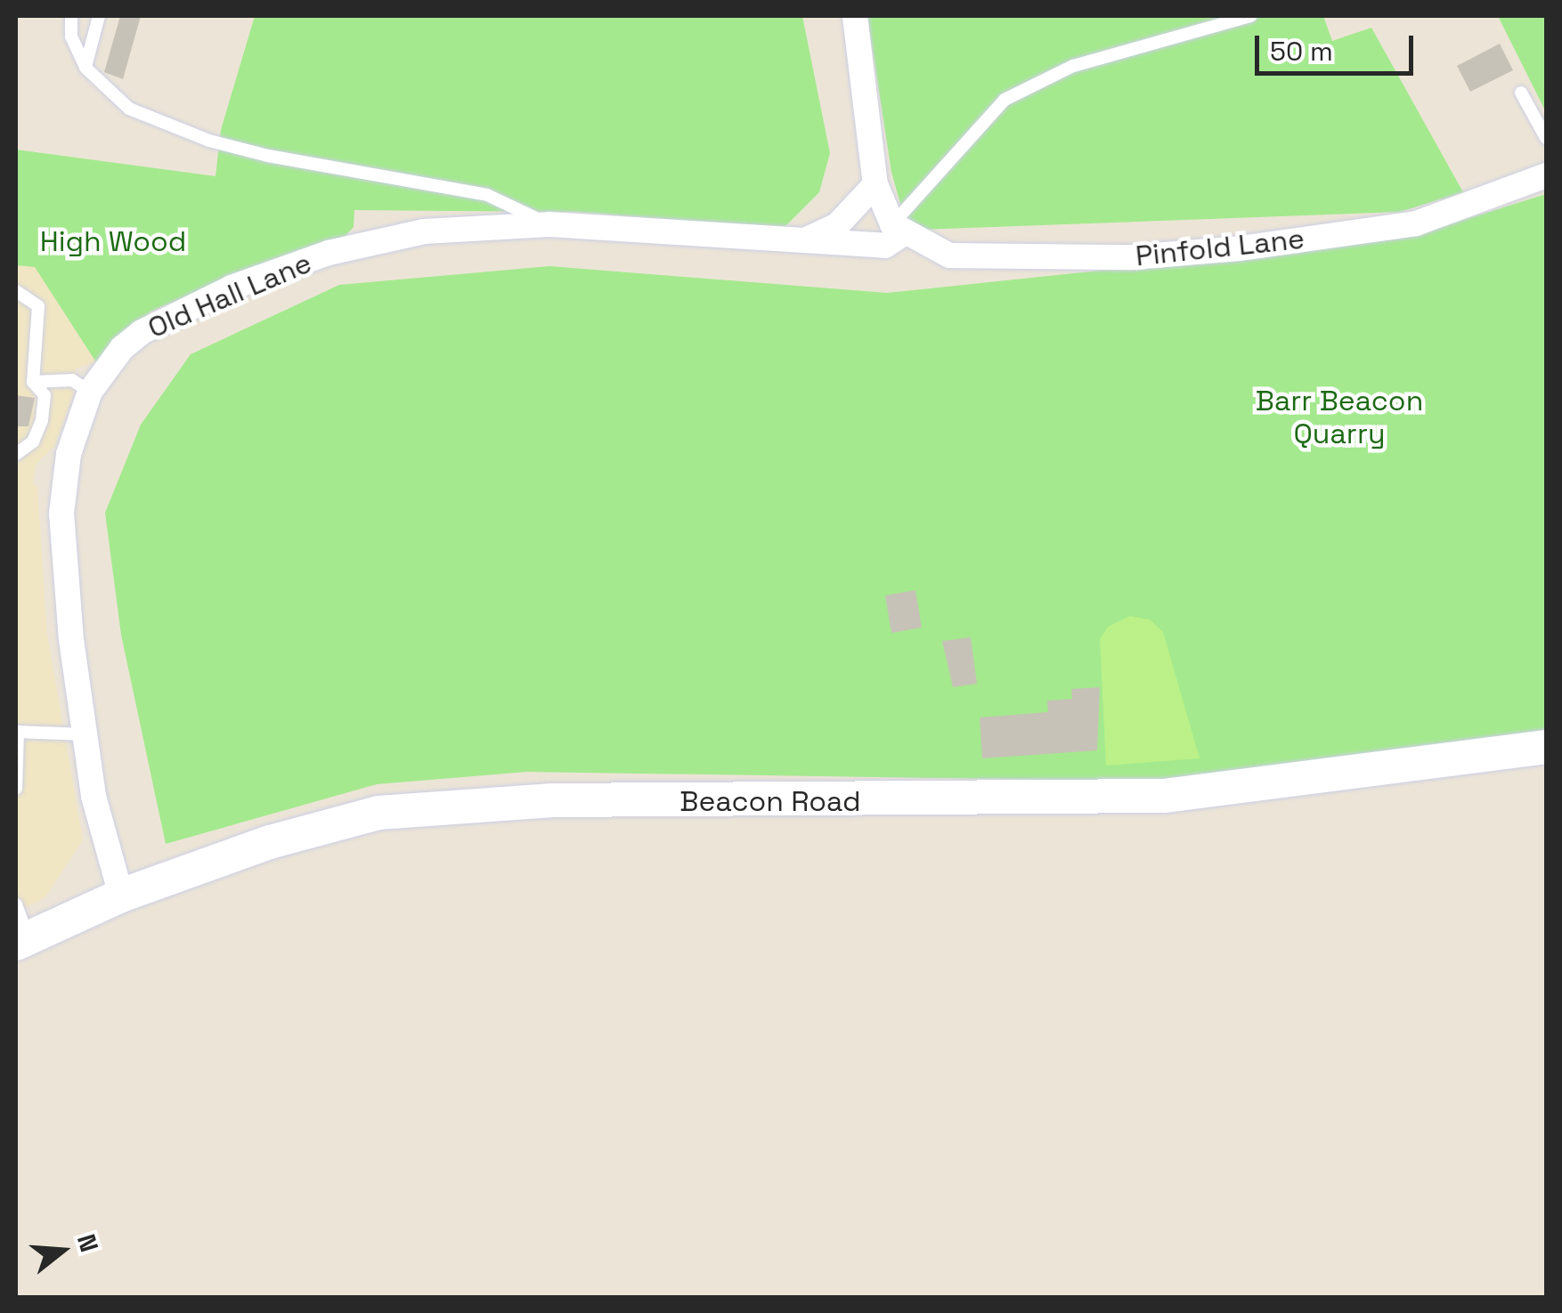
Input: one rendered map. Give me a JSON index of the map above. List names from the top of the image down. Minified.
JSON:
{"streets":{"main road":["Beacon Road"],"street":["Pinfold Lane","Old Hall Lane"]},"crossings":[["Pinfold Lane","Old Hall Lane"],["Old Hall Lane","Beacon Road"]],"parks":["High Wood","Barr Beacon Quarry"],"scale_bar":"50 m","north":"right"}
